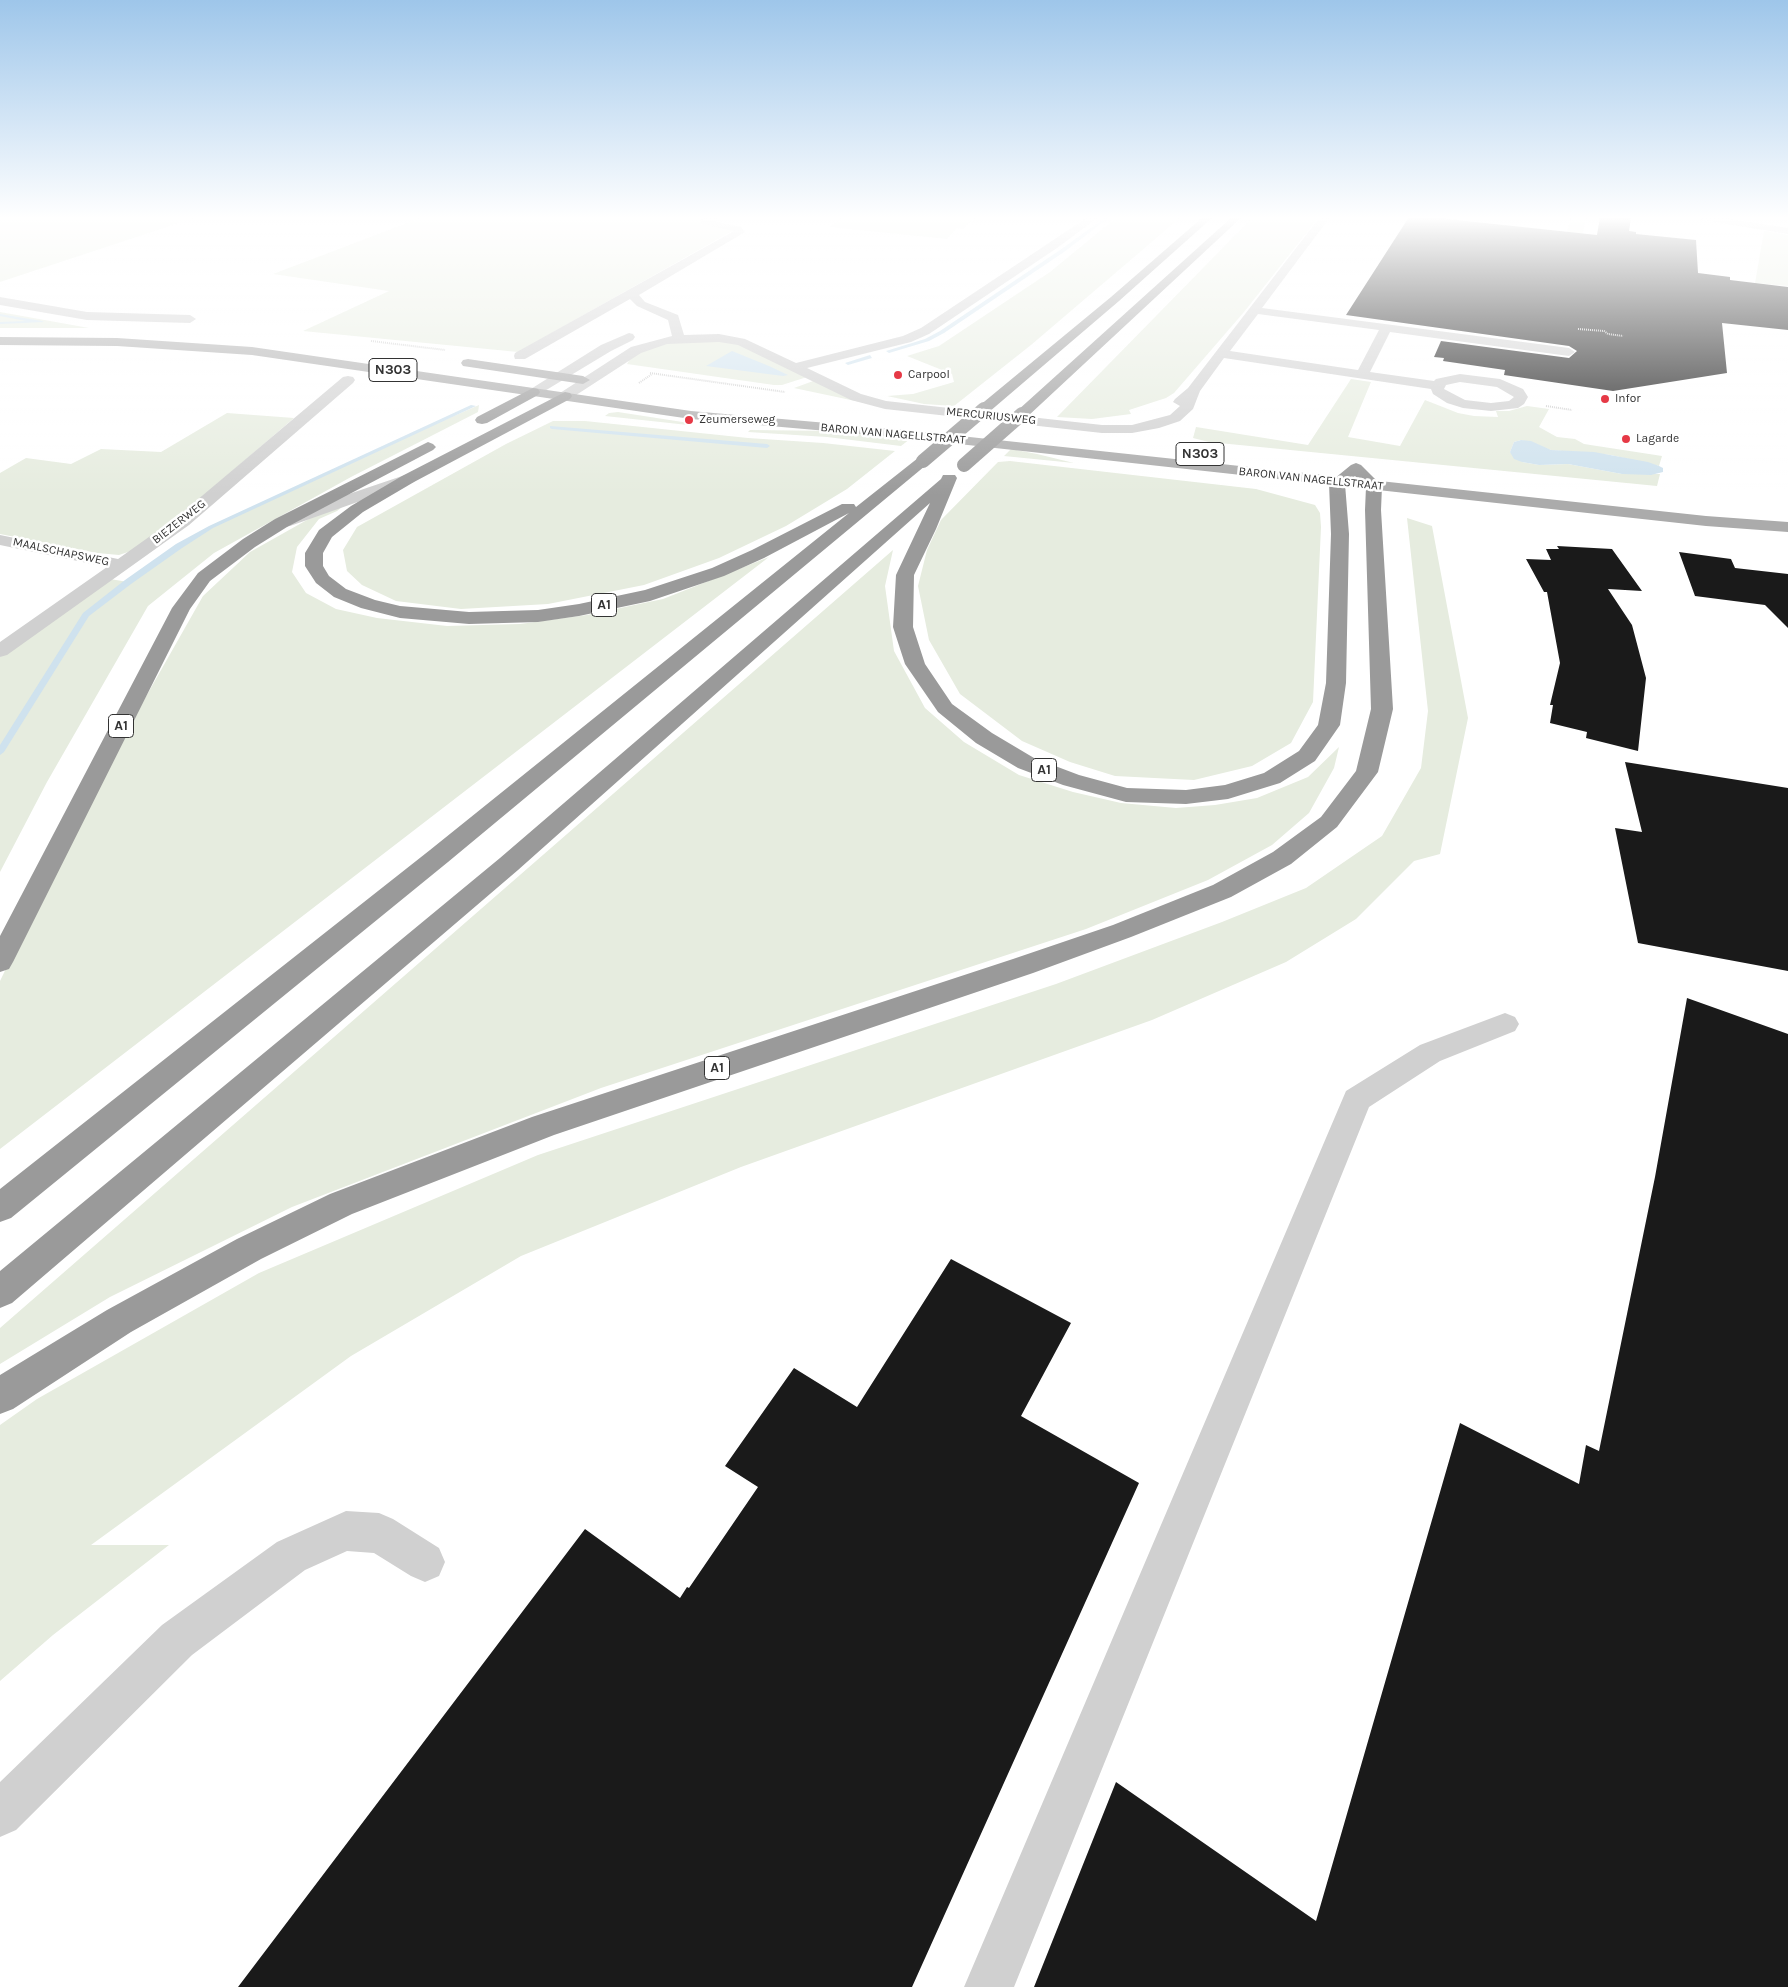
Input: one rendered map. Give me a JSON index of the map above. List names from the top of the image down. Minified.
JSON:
{"streets":{"highway":["A1"],"main road":["N303","BARON VAN NAGELLSTRAAT"],"street":["MERCURIUSWEG","BIEZERWEG","MAALSCHAPSWEG"]},"crossings":[["MERCURIUSWEG","BARON VAN NAGELLSTRAAT"],["MERCURIUSWEG","A1"],["BARON VAN NAGELLSTRAAT","A1"],["BIEZERWEG","MAALSCHAPSWEG"]],"places":["Carpool","Infor","Zeumerseweg","Lagarde"]}
